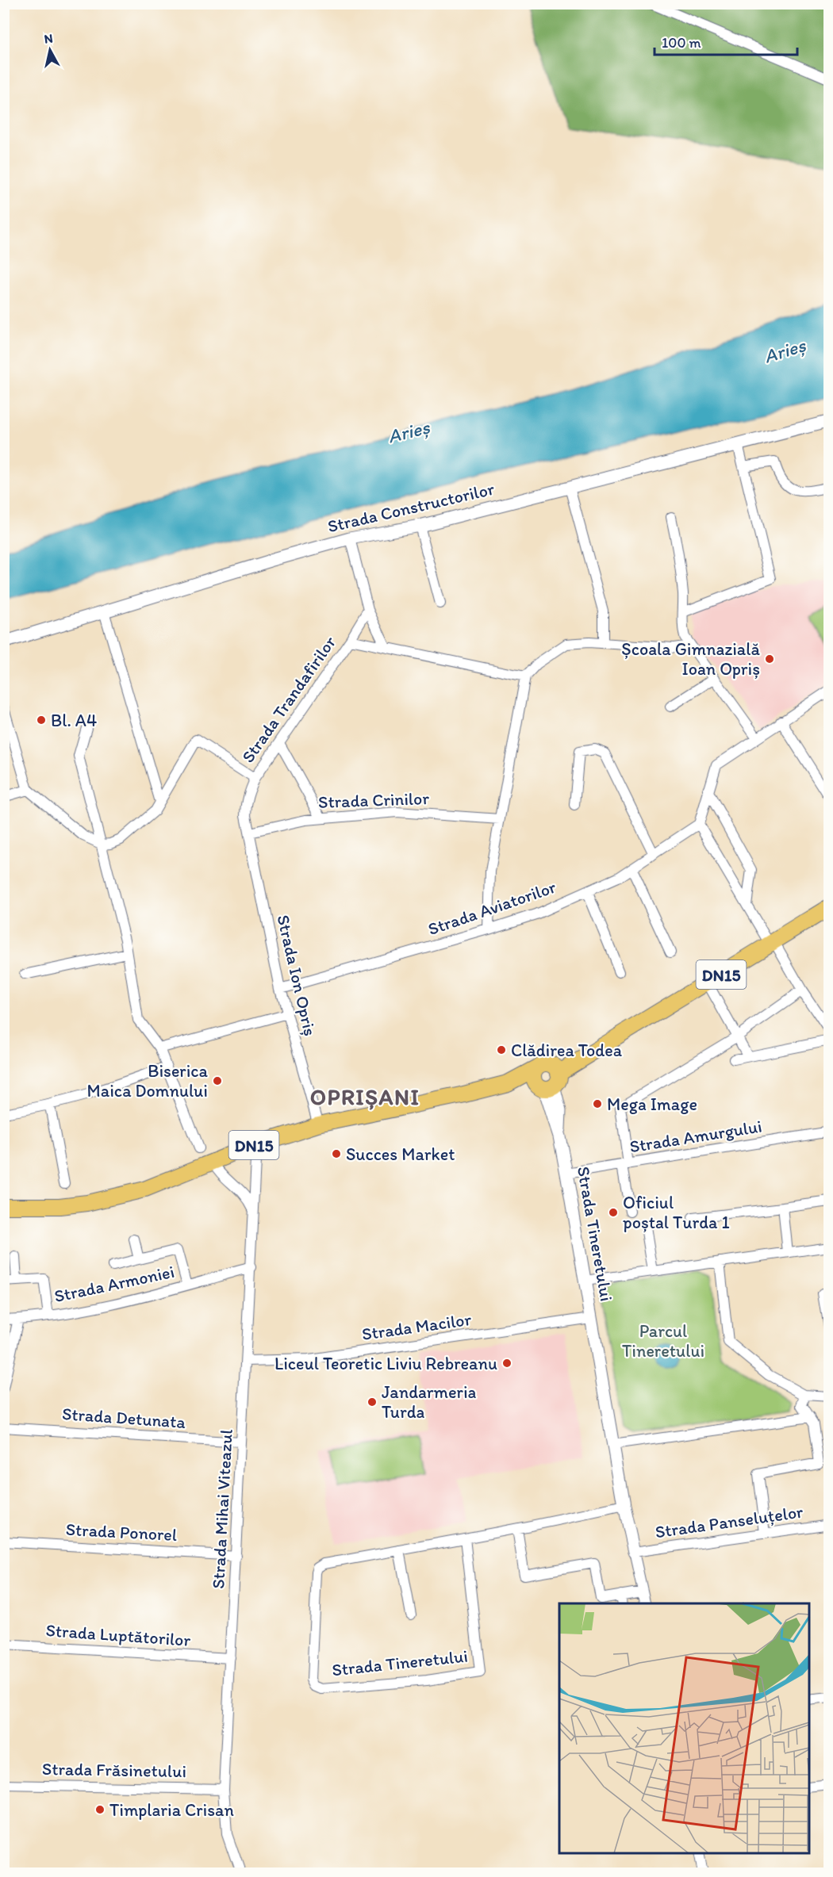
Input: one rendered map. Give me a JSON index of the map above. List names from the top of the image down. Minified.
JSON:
{"streets":{"main road":["DN15"],"street":["Strada Constructorilor","Strada Trandafirilor","Strada Crinilor","Strada Aviatorilor","Strada Ion Opriș","Strada Amurgului","Strada Tineretului","Strada Armoniei","Strada Macilor","Strada Detunata","Strada Mihai Viteazul","Strada Panseluțelor","Strada Ponorel","Strada Luptătorilor","Strada Frăsinetului"]},"crossings":[["Strada Trandafirilor","Strada Crinilor"],["Strada Trandafirilor","Strada Ion Opriș"],["Strada Crinilor","Strada Ion Opriș"],["Strada Aviatorilor","Strada Ion Opriș"],["DN15","Strada Ion Opriș"],["DN15","Strada Tineretului"],["DN15","Strada Mihai Viteazul"],["Strada Amurgului","Strada Tineretului"],["Strada Tineretului","Strada Macilor"],["Strada Tineretului","Strada Panseluțelor"],["Strada Armoniei","Strada Mihai Viteazul"],["Strada Macilor","Strada Mihai Viteazul"],["Strada Detunata","Strada Mihai Viteazul"],["Strada Mihai Viteazul","Strada Ponorel"],["Strada Mihai Viteazul","Strada Luptătorilor"],["Strada Mihai Viteazul","Strada Frăsinetului"]],"districts":["OPRIȘANI"],"water":["Arieș"],"parks":["Parcul Tineretului"],"places":["Școala Gimnazială Ioan Opriș","Bl. A4","Clădirea Todea","Biserica Maica Domnului","Mega Image","Succes Market","Oficiul poștal Turda 1","Liceul Teoretic Liviu Rebreanu","Jandarmeria Turda","Timplaria Crisan"],"scale_bar":"100 m","north":"top"}
